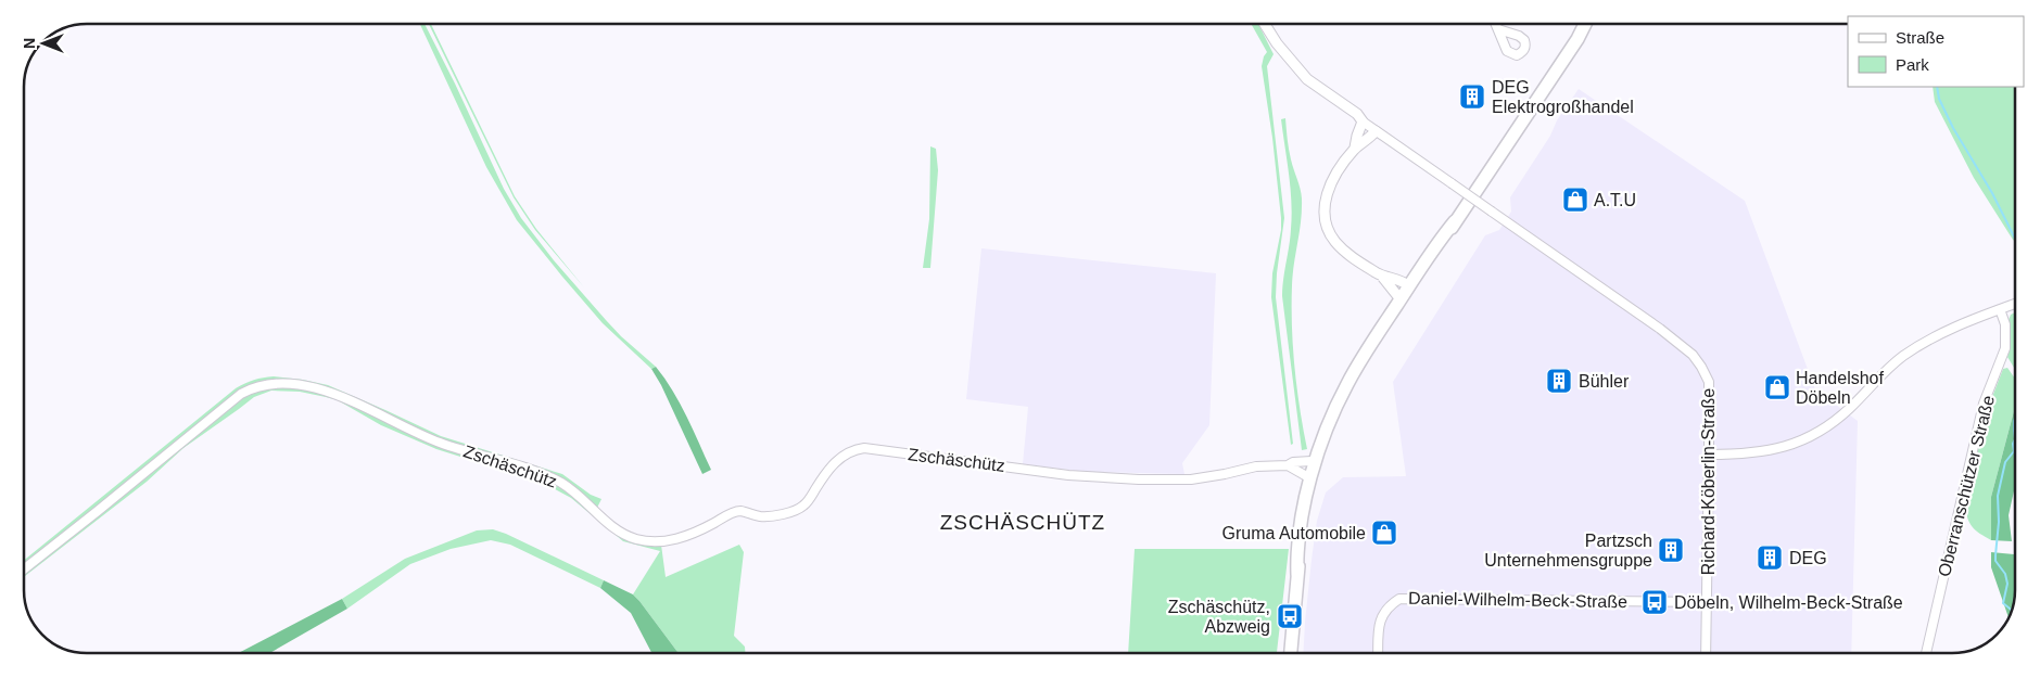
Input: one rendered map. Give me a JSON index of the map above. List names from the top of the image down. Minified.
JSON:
{"streets":{"street":["Zschäschütz","Richard-Köberlin-Straße","Oberranschützer Straße","Daniel-Wilhelm-Beck-Straße"]},"crossings":[["Richard-Köberlin-Straße","Daniel-Wilhelm-Beck-Straße"]],"districts":["ZSCHÄSCHÜTZ"],"places":{"building":["DEG Elektrogroßhandel","Bühler","Partzsch Unternehmensgruppe","DEG"],"shop":["A.T.U","Handelshof Döbeln","Gruma Automobile"],"bus stop":["Döbeln, Wilhelm-Beck-Straße","Zschäschütz, Abzweig"]},"legend":["Straße","Park"],"north":"left"}
